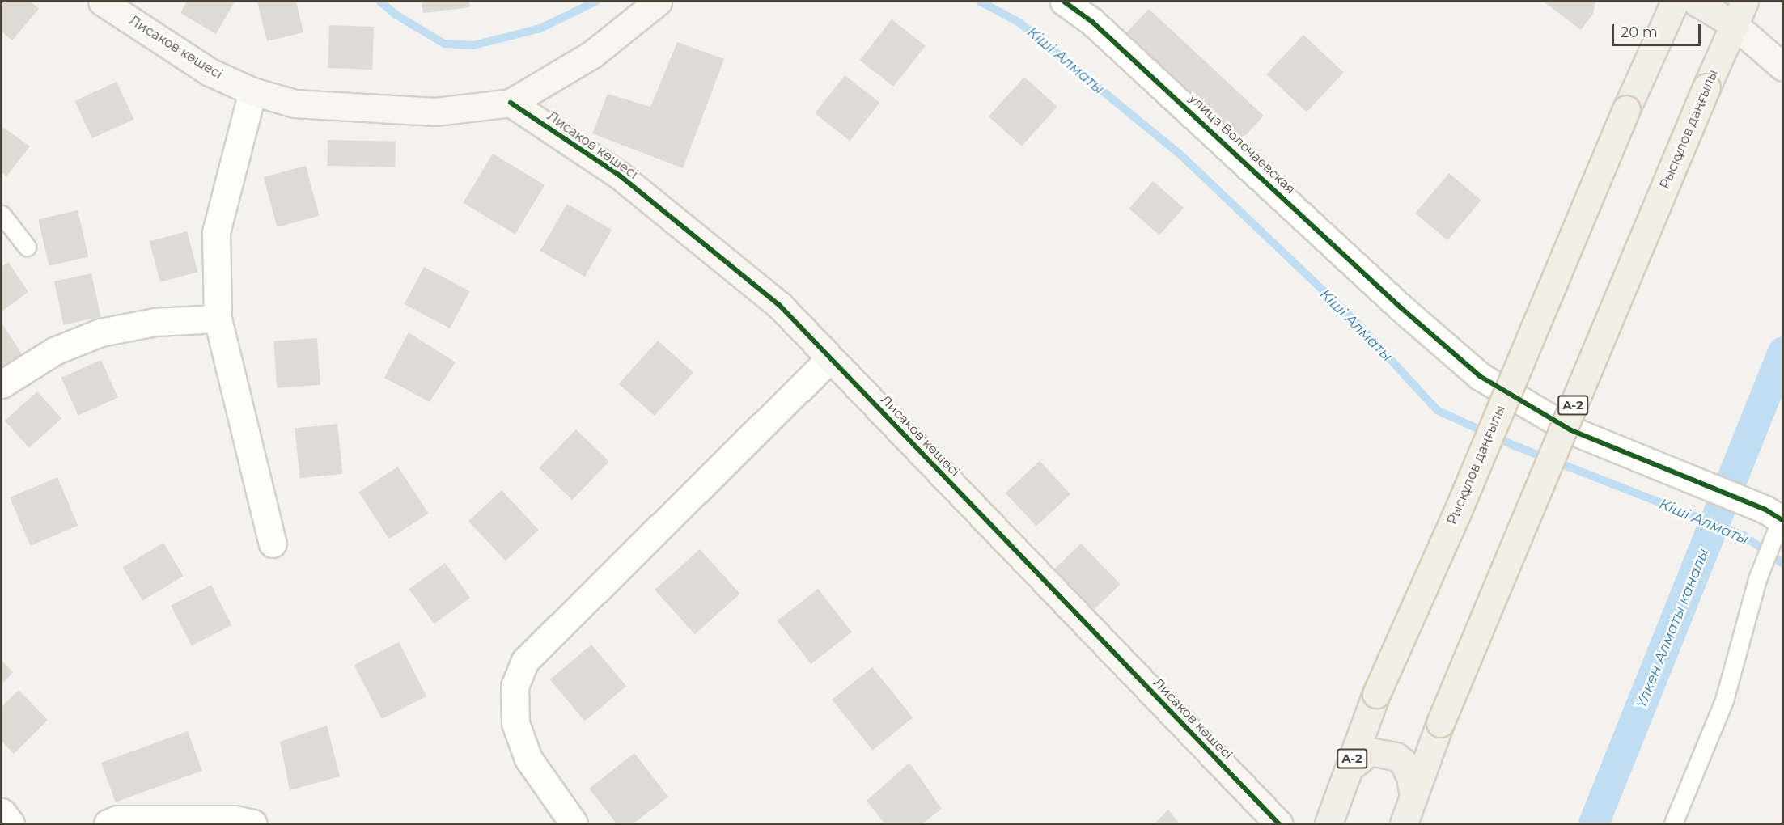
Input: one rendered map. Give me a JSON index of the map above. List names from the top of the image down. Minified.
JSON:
{"streets":{"main road":["Рысқұлов даңғылы","A-2"],"street":["Лисаков көшесі","улица Волочаевская"]},"water":["Кіші Алматы","Үлкен Алматы каналы"],"scale_bar":"20 m"}
